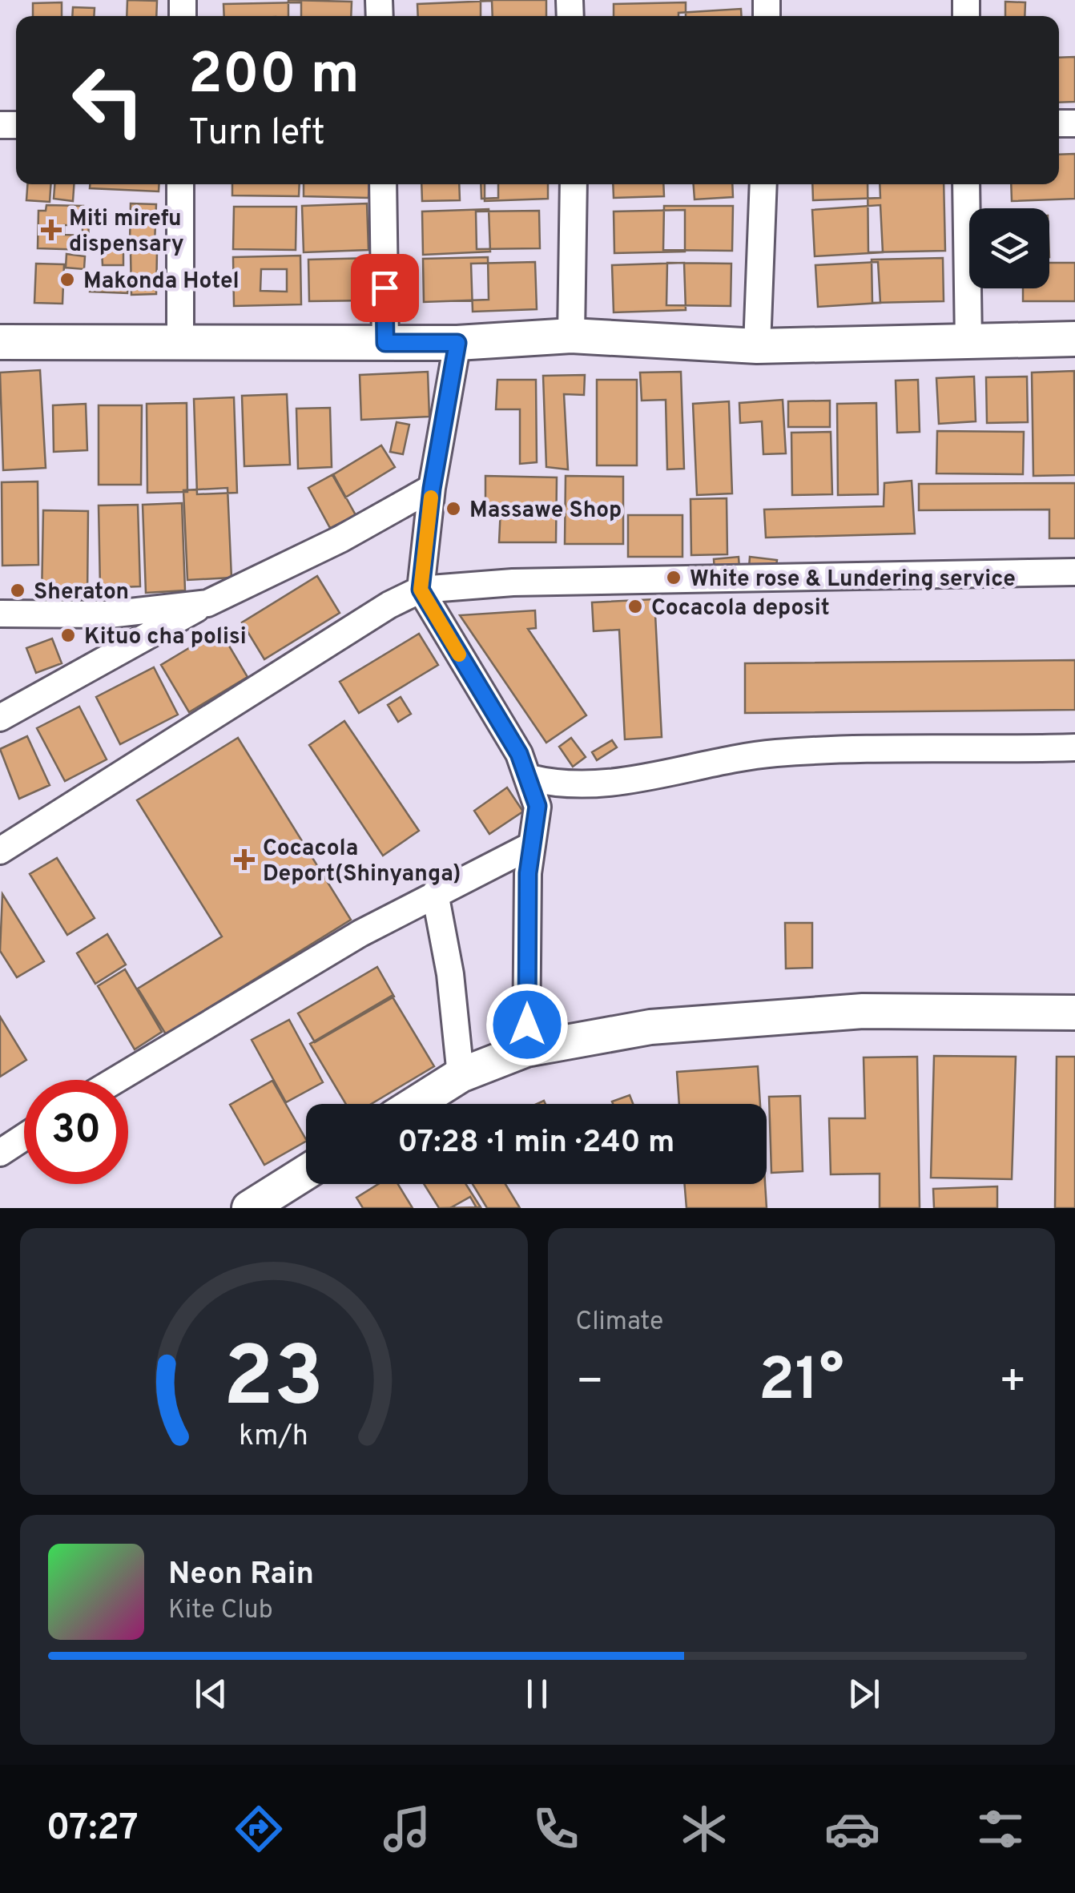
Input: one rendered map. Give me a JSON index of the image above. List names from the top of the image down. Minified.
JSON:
{"places":{"health":["Miti mirefu dispensary","Cocacola Deport(Shinyanga)"],"other":["Makonda Hotel","Massawe Shop","White rose & Lundering service","Sheraton","Cocacola deposit","Kituo cha polisi"]},"page":{"turn":["200 m","Turn left"],"limit":"30","trip":"07:28 · 1 min · 240 m","tile":"Climate","heat":["−","21°","+"],"song":["Neon Rain","Kite Club"],"tabs":"07:27","gauge":["23","km/h"]}}
